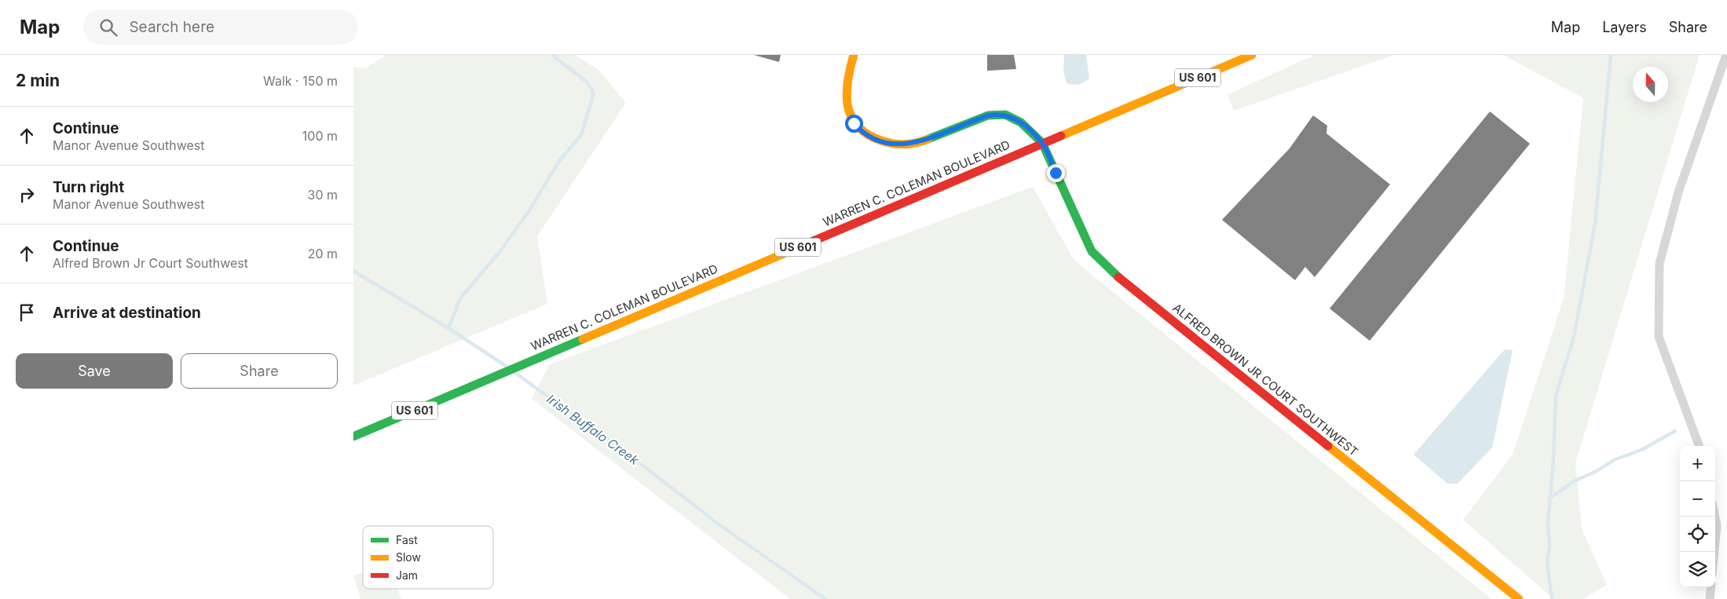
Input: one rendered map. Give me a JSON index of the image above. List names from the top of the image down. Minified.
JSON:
{"streets":{"main road":["US 601","WARREN C. COLEMAN BOULEVARD","ALFRED BROWN JR COURT SOUTHWEST"]},"crossings":[["WARREN C. COLEMAN BOULEVARD","ALFRED BROWN JR COURT SOUTHWEST"]],"water":["Irish Buffalo Creek"],"legend":["Fast","Slow","Jam"],"north":"top","page":{"header":"Map","search":"Search here","nav":["Map","Layers","Share"],"heading":["2 min","Walk · 150 m"],"list":[["Continue","Manor Avenue Southwest","100 m"],["Turn right","Manor Avenue Southwest","30 m"],["Continue","Alfred Brown Jr Court Southwest","20 m"],"Arrive at destination"],"buttons":["Save","Share"],"map_buttons":["+","−"]}}
